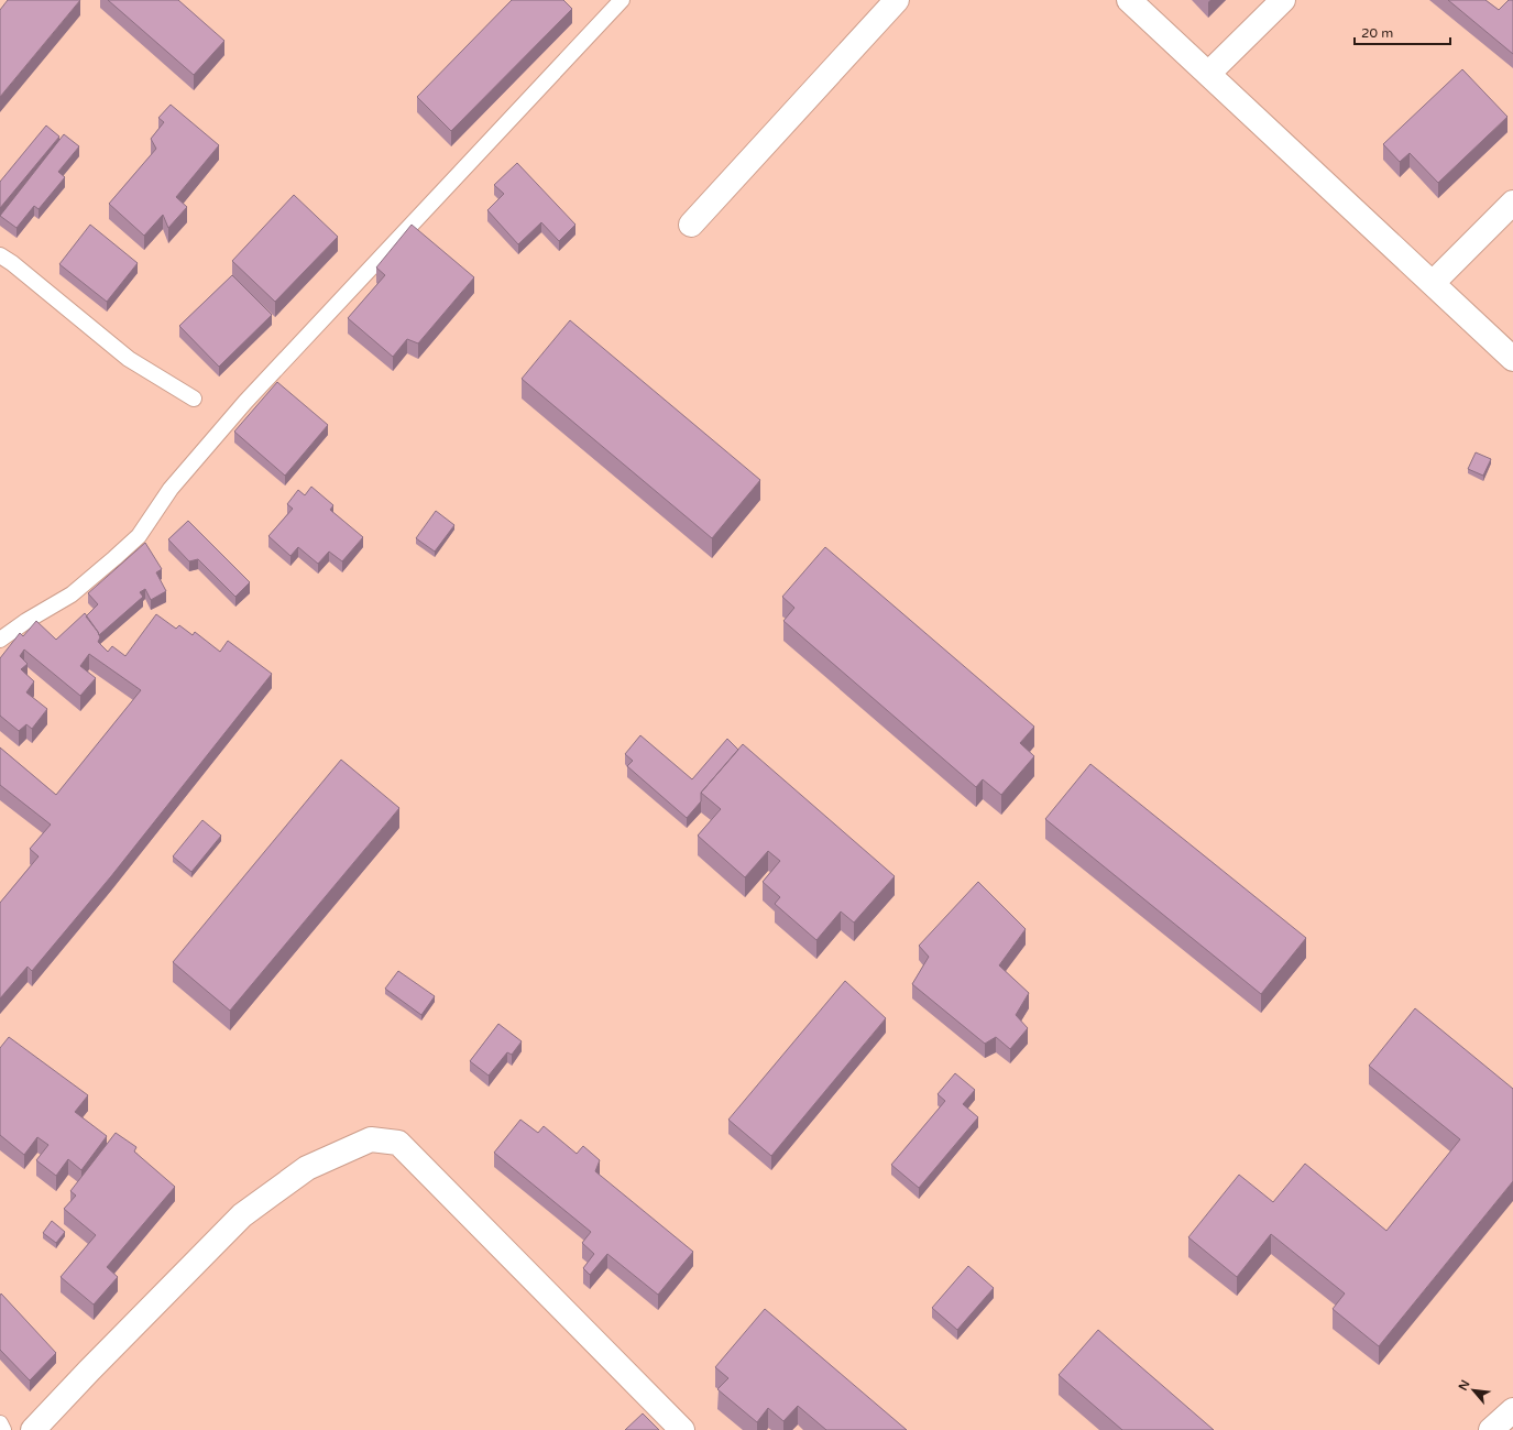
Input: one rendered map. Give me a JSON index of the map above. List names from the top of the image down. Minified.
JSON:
{"scale_bar":"20 m","north":"top left"}
